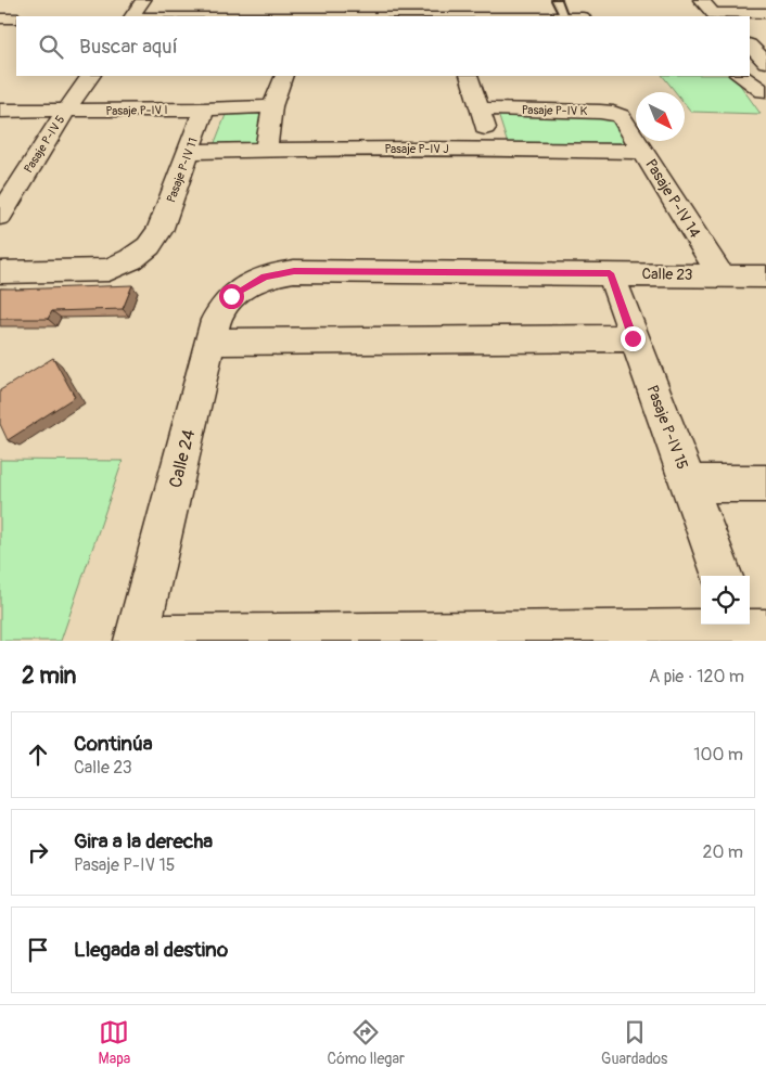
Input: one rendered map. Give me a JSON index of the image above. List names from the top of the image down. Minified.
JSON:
{"streets":{"street":["Pasaje P-IV I","Pasaje P-IV K","Pasaje P-IV 5","Pasaje P-IV J","Pasaje P-IV 11","Pasaje P-IV 14","Calle 23","Pasaje P-IV 15","Calle 24"]},"crossings":[["Pasaje P-IV I","Pasaje P-IV 5"],["Pasaje P-IV I","Pasaje P-IV 11"],["Pasaje P-IV K","Pasaje P-IV 14"],["Pasaje P-IV J","Pasaje P-IV 11"],["Pasaje P-IV J","Pasaje P-IV 14"],["Pasaje P-IV 14","Calle 23"],["Calle 23","Pasaje P-IV 15"],["Calle 23","Calle 24"]],"north":"bottom right","page":{"search":"Buscar aquí","heading":["2 min","A pie · 120 m"],"list":[["Continúa","Calle 23","100 m"],["Gira a la derecha","Pasaje P-IV 15","20 m"],"Llegada al destino"],"nav":["Mapa","Cómo llegar","Guardados"]}}
